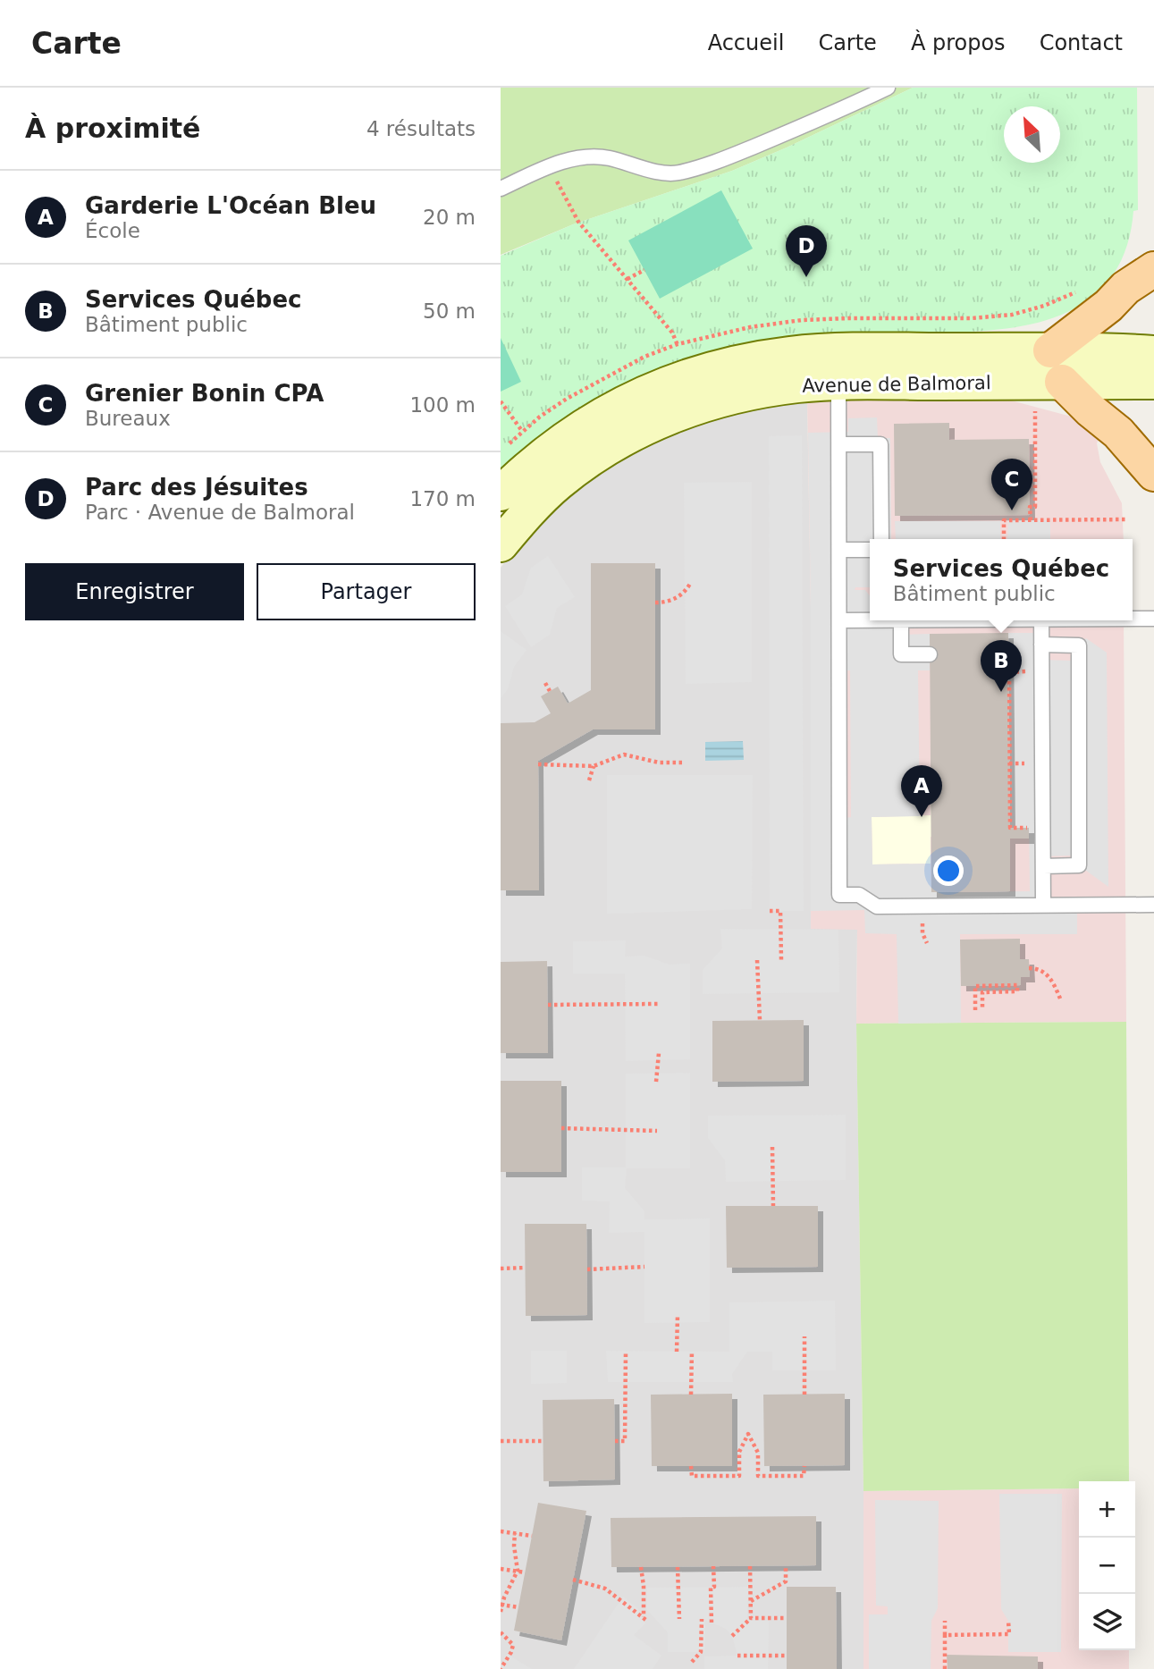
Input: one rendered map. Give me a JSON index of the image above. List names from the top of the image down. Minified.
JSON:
{"streets":{"street":["Avenue de Balmoral"]},"north":"top left","page":{"header":"Carte","nav":["Accueil","Carte","À propos","Contact"],"heading":["À proximité","4 résultats"],"list":[{"mark":"A","name":"Garderie L'Océan Bleu","note":"École","value":"20 m"},{"mark":"B","name":"Services Québec","note":"Bâtiment public","value":"50 m"},{"mark":"C","name":"Grenier Bonin CPA","note":"Bureaux","value":"100 m"},{"mark":"D","name":"Parc des Jésuites","note":"Parc · Avenue de Balmoral","value":"170 m"}],"pins":["D","C","B","A"],"popup":["Services Québec","Bâtiment public"],"buttons":["Enregistrer","Partager"],"map_buttons":["+","−"]}}
